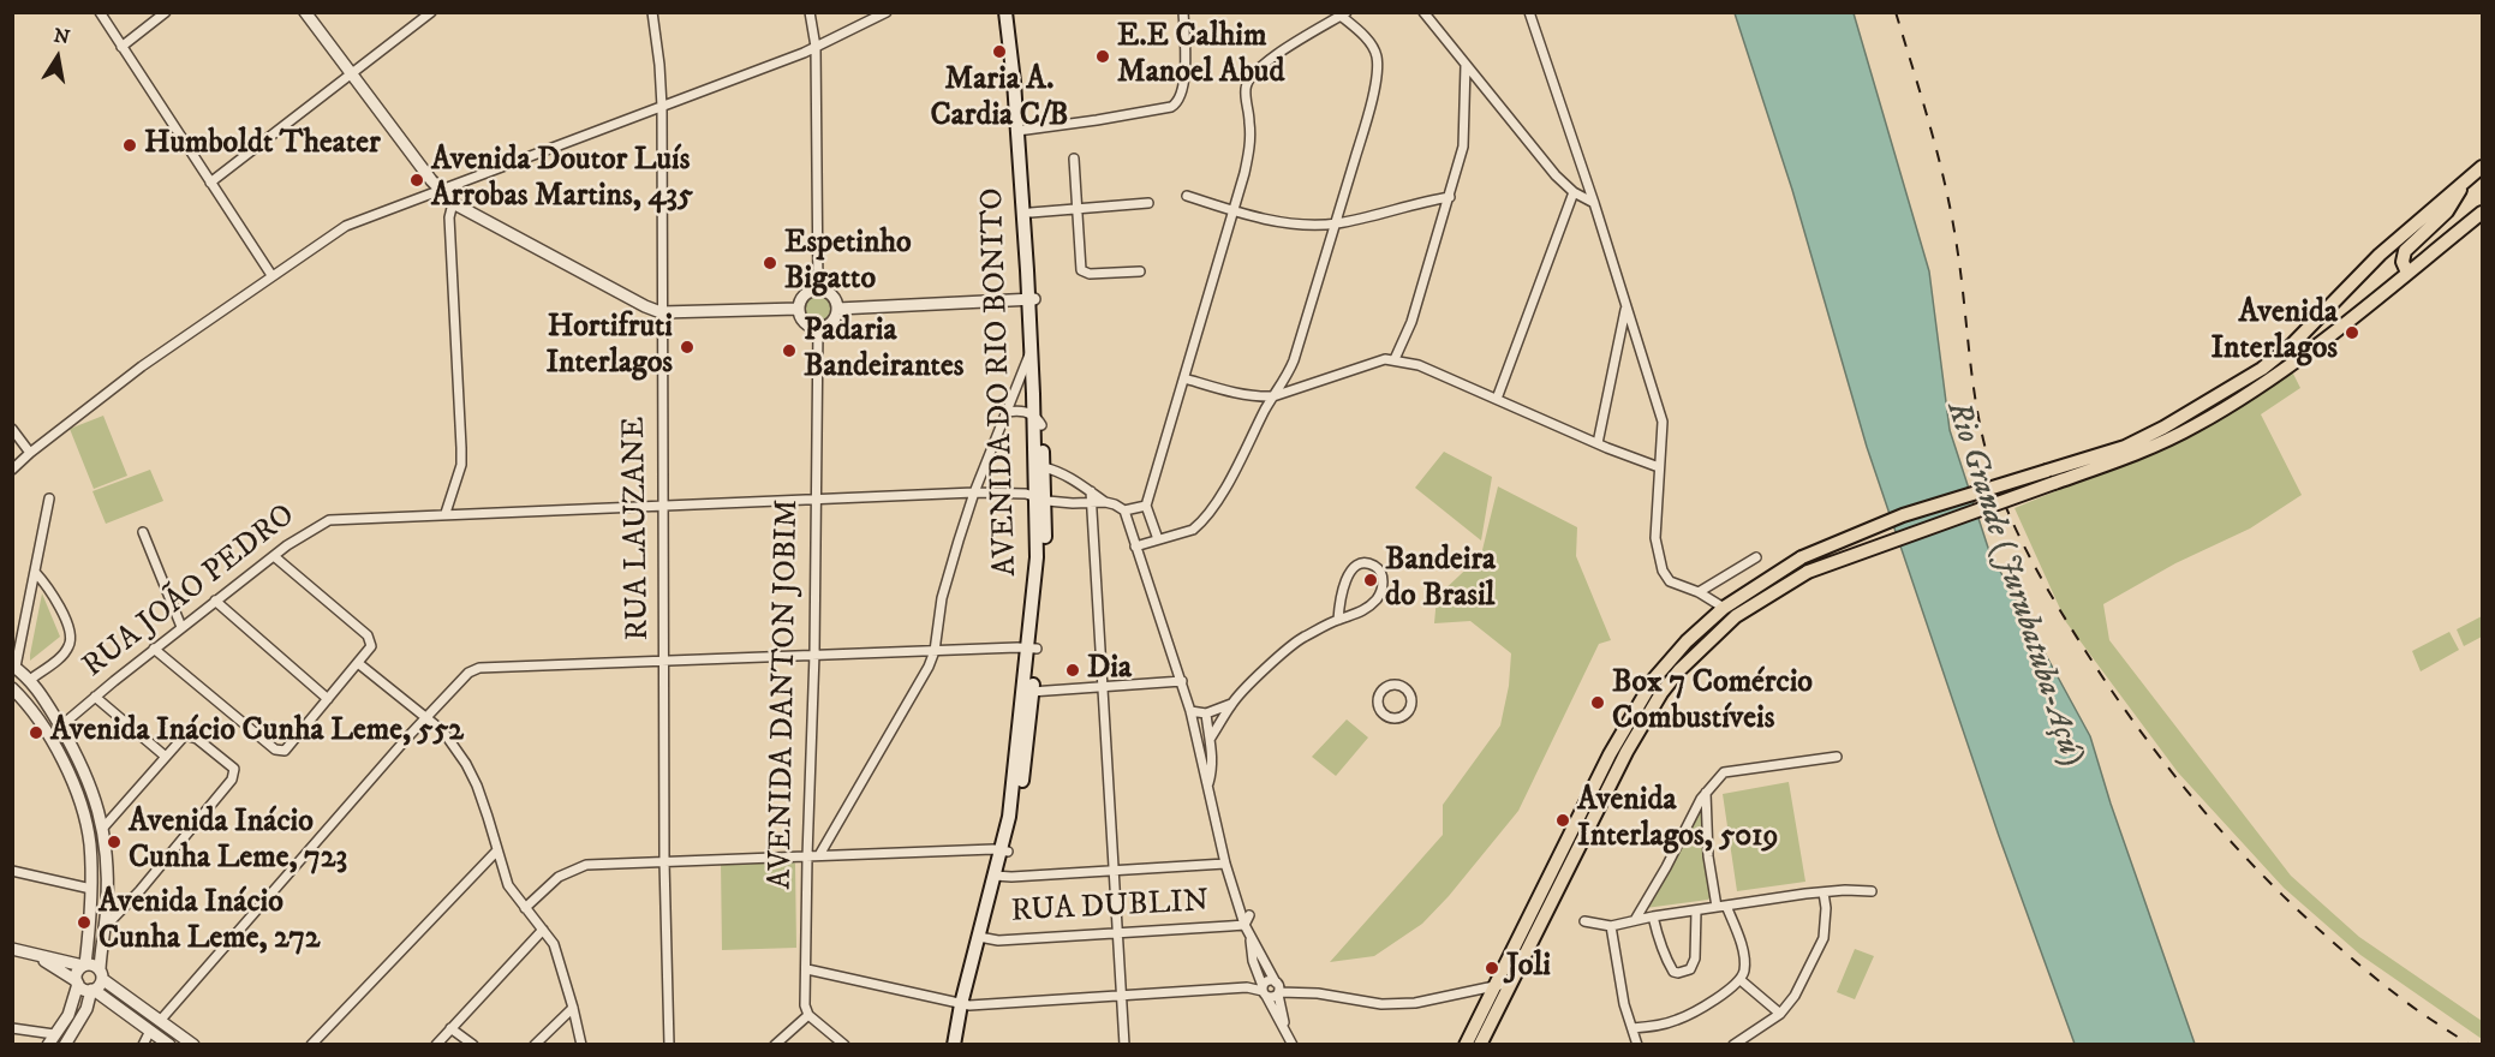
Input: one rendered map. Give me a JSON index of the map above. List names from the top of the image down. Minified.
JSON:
{"streets":{"main road":["AVENIDA DO RIO BONITO"],"street":["RUA LAUZANE","RUA JOÃO PEDRO","AVENIDA DANTON JOBIM","RUA DUBLIN"]},"crossings":[["AVENIDA DO RIO BONITO","RUA JOÃO PEDRO"],["AVENIDA DO RIO BONITO","RUA DUBLIN"],["RUA LAUZANE","RUA JOÃO PEDRO"],["RUA JOÃO PEDRO","AVENIDA DANTON JOBIM"]],"water":["Rio Grande (Jurubatuba-Açú)"],"places":["Maria A. Cardia C/B","E.E Calhim Manoel Abud","Humboldt Theater","Avenida Doutor Luís Arrobas Martins, 435","Espetinho Bigatto","Avenida Interlagos","Hortifruti Interlagos","Padaria Bandeirantes","Bandeira do Brasil","Dia","Box 7 Comércio Combustíveis","Avenida Inácio Cunha Leme, 552","Avenida Interlagos, 5019","Avenida Inácio Cunha Leme, 723","Avenida Inácio Cunha Leme, 272","Joli"],"north":"top"}
